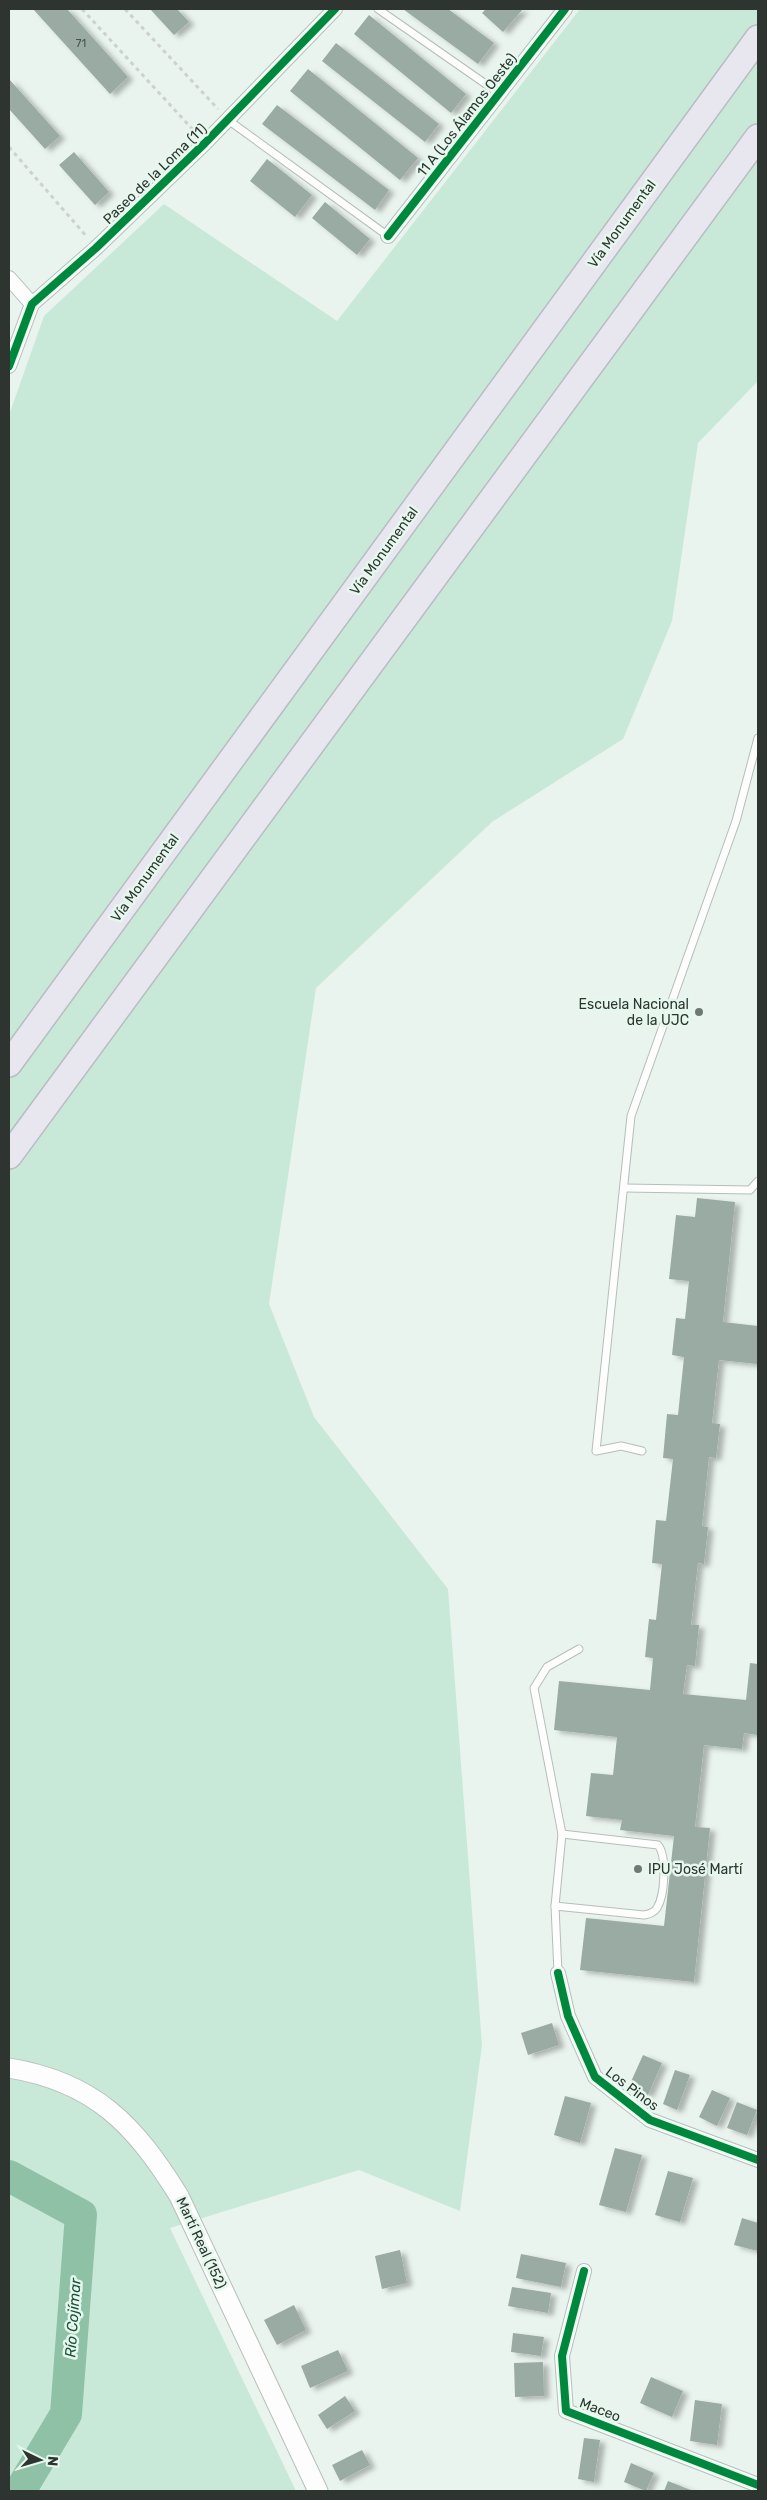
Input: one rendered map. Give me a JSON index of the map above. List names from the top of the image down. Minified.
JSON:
{"streets":{"highway":["Vía Monumental"],"main road":["Martí Real (152)"],"street":["11 A (Los Álamos Oeste)","Paseo de la Loma (11)","Los Pinos","Maceo"]},"water":["Río Cojímar"],"places":["Escuela Nacional de la UJC","IPU José Martí"],"house_numbers":["71"],"north":"right"}
